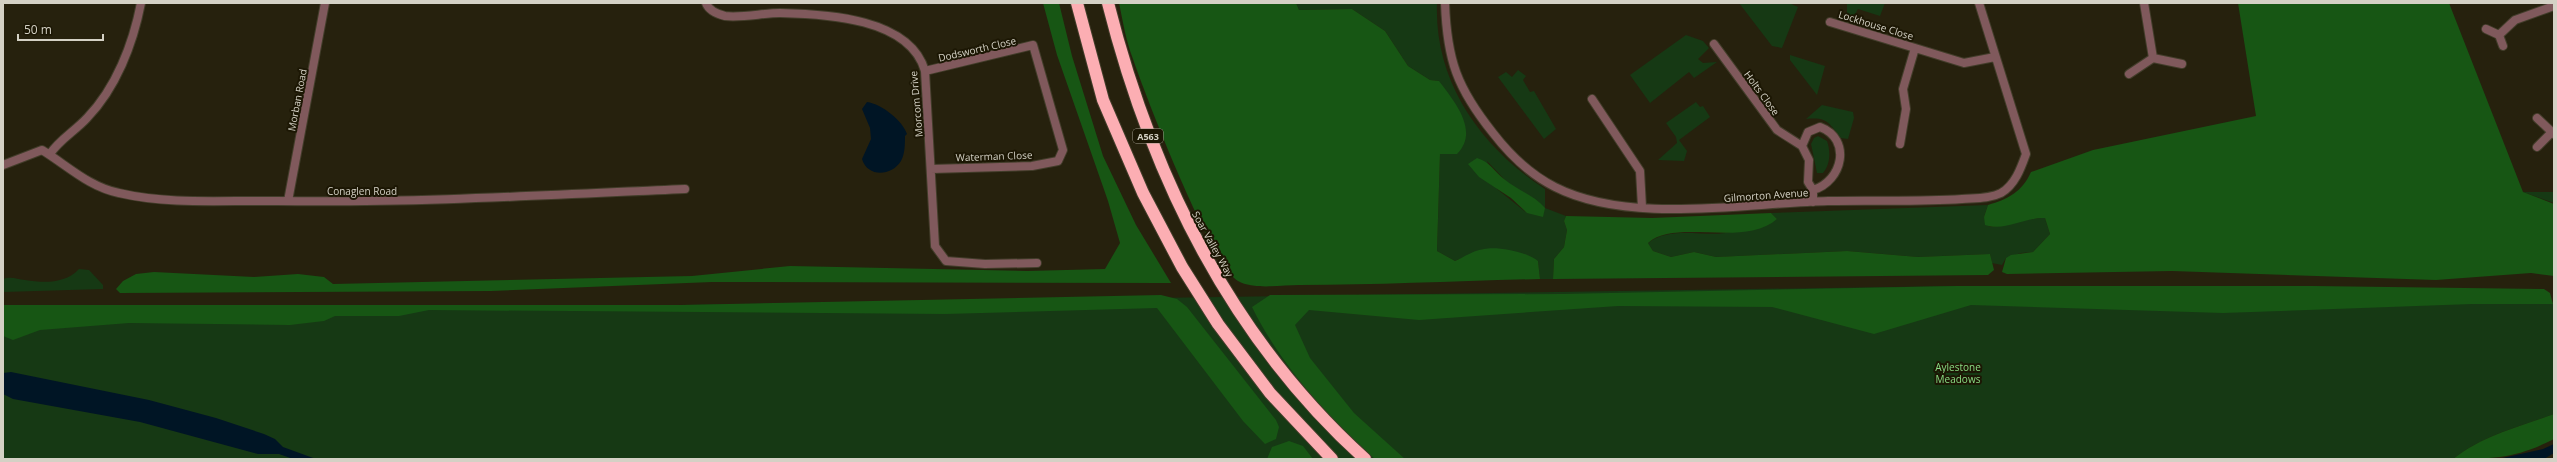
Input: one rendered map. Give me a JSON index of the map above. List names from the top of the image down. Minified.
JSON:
{"streets":{"highway":["A563","Soar Valley Way"],"street":["Lockhouse Close","Dodsworth Close","Holts Close","Morban Road","Morcom Drive","Waterman Close","Conaglen Road","Gilmorton Avenue"]},"crossings":[["Lockhouse Close","Gilmorton Avenue"],["Dodsworth Close","Morcom Drive"],["Dodsworth Close","Waterman Close"],["Morban Road","Conaglen Road"],["Morcom Drive","Waterman Close"]],"parks":["Aylestone Meadows"],"scale_bar":"50 m"}
